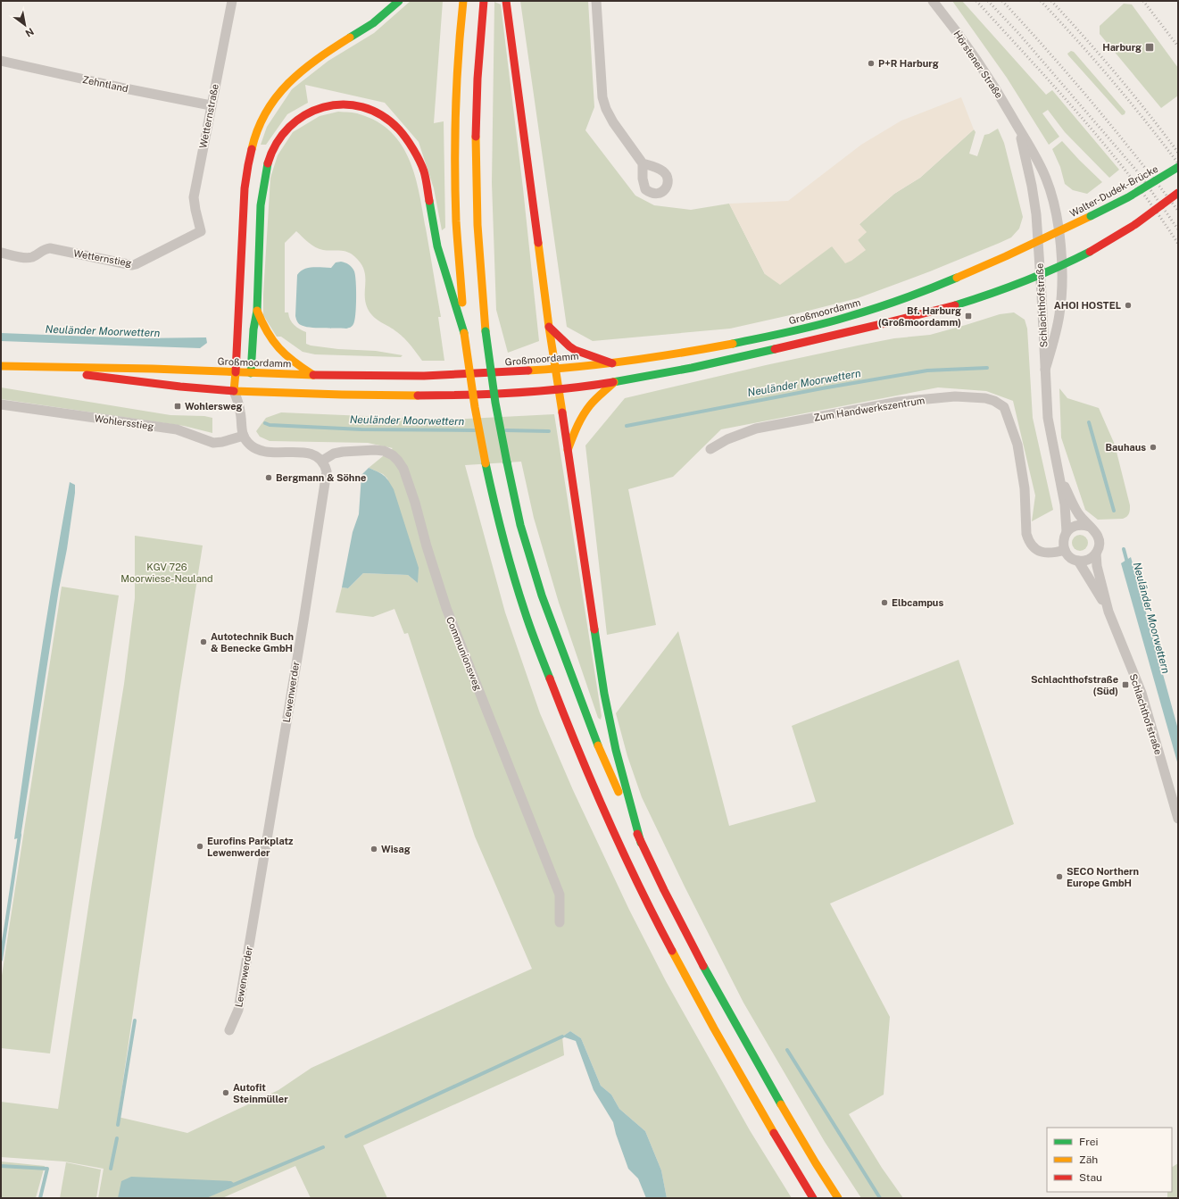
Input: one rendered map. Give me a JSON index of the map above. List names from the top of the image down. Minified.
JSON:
{"streets":{"main road":["Walter-Dudek-Brücke","Großmoordamm"],"street":["Hörstener Straße","Zehntland","Wetternstraße","Wetternstieg","Schlachthofstraße","Zum Handwerkszentrum","Wohlersstieg","Communionsweg","Lewenwerder"]},"crossings":[["Hörstener Straße","Walter-Dudek-Brücke"],["Hörstener Straße","Schlachthofstraße"],["Hörstener Straße","Großmoordamm"],["Zehntland","Wetternstraße"],["Wetternstraße","Wetternstieg"],["Walter-Dudek-Brücke","Schlachthofstraße"],["Walter-Dudek-Brücke","Großmoordamm"],["Schlachthofstraße","Großmoordamm"],["Schlachthofstraße","Zum Handwerkszentrum"],["Communionsweg","Lewenwerder"]],"water":["Neuländer Moorwettern"],"parks":["KGV 726 Moorwiese-Neuland"],"places":{"transit":["Harburg","Bf. Harburg (Großmoordamm)","Wohlersweg","Schlachthofstraße (Süd)"],"other":["P+R Harburg","AHOI HOSTEL","Bauhaus","Bergmann & Söhne","Elbcampus","Autotechnik Buch & Benecke GmbH","Eurofins Parkplatz Lewenwerder","Wisag","SECO Northern Europe GmbH","Autofit Steinmüller"]},"legend":["Frei","Zäh","Stau"],"north":"bottom right"}
